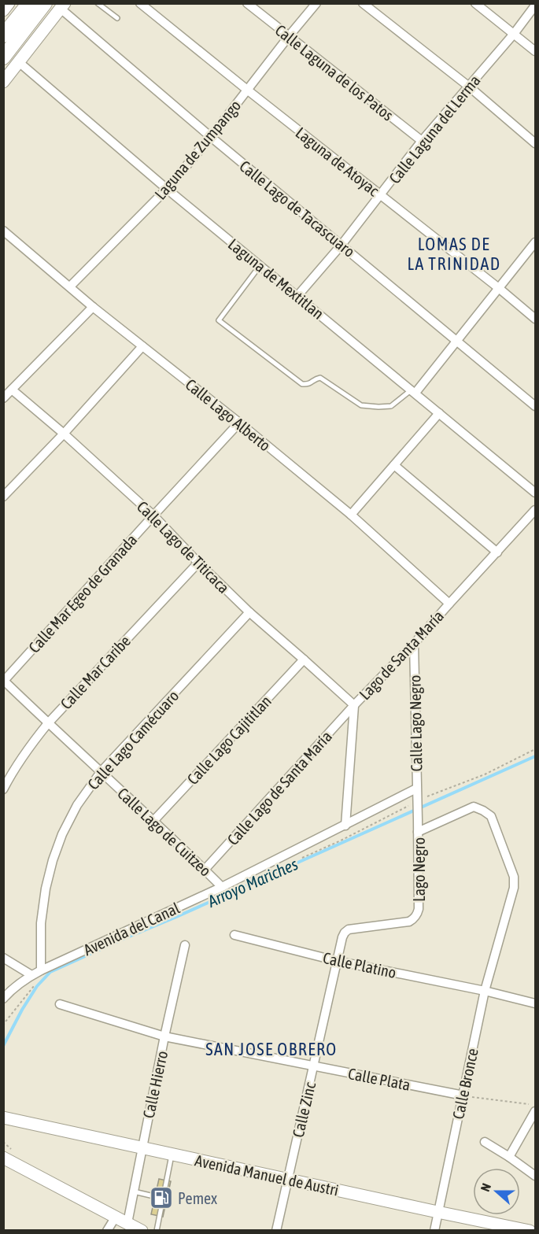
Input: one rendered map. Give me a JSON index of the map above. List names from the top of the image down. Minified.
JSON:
{"streets":{"main road":["Avenida Manuel de Austri"],"street":["Calle Laguna de los Patos","Calle Laguna del Lerma","Laguna de Zumpango","Laguna de Atoyac","Calle Lago de Tacascuaro","Laguna de Mextitlan","Calle Lago Alberto","Calle Lago de Titicaca","Calle Mar Egeo de Granada","Lago de Santa María","Calle Mar Caribe","Calle Lago Negro","Calle Lago Camécuaro","Calle Lago Cajititlan","Calle Lago de Santa María","Calle Lago de Cuitzeo","Lago Negro","Avenida del Canal","Calle Platino","Calle Plata","Calle Bronce","Calle Hierro","Calle Zinc"]},"crossings":[["Calle Laguna de los Patos","Calle Laguna del Lerma"],["Calle Laguna de los Patos","Laguna de Zumpango"],["Calle Laguna del Lerma","Laguna de Atoyac"],["Calle Laguna del Lerma","Calle Lago de Tacascuaro"],["Calle Laguna del Lerma","Laguna de Mextitlan"],["Laguna de Zumpango","Laguna de Atoyac"],["Laguna de Zumpango","Calle Lago de Tacascuaro"],["Laguna de Zumpango","Laguna de Mextitlan"],["Laguna de Zumpango","Calle Lago Alberto"],["Calle Lago Alberto","Calle Mar Egeo de Granada"],["Calle Lago Alberto","Lago de Santa María"],["Calle Lago de Titicaca","Calle Mar Egeo de Granada"],["Calle Lago de Titicaca","Lago de Santa María"],["Calle Lago de Titicaca","Calle Mar Caribe"],["Calle Lago de Titicaca","Calle Lago Camécuaro"],["Calle Lago de Titicaca","Calle Lago Cajititlan"],["Calle Lago de Titicaca","Calle Lago de Santa María"],["Calle Mar Egeo de Granada","Calle Lago de Cuitzeo"],["Lago de Santa María","Calle Lago Negro"],["Lago de Santa María","Calle Lago de Santa María"],["Calle Mar Caribe","Calle Lago de Cuitzeo"],["Calle Lago Negro","Lago Negro"],["Calle Lago Negro","Avenida del Canal"],["Calle Lago Camécuaro","Calle Lago de Cuitzeo"],["Calle Lago Camécuaro","Avenida del Canal"],["Calle Lago Cajititlan","Calle Lago de Cuitzeo"],["Calle Lago de Santa María","Calle Lago de Cuitzeo"],["Calle Lago de Cuitzeo","Avenida del Canal"],["Lago Negro","Calle Platino"],["Lago Negro","Calle Bronce"],["Lago Negro","Calle Zinc"],["Calle Platino","Calle Bronce"],["Calle Platino","Calle Zinc"],["Calle Plata","Calle Bronce"],["Calle Plata","Calle Hierro"],["Calle Plata","Calle Zinc"],["Calle Bronce","Avenida Manuel de Austri"],["Calle Hierro","Avenida Manuel de Austri"],["Calle Zinc","Avenida Manuel de Austri"]],"districts":["LOMAS DE LA TRINIDAD","SAN JOSE OBRERO"],"water":["Arroyo Mariches"],"places":{"fuel station":["Pemex"]},"north":"left"}
